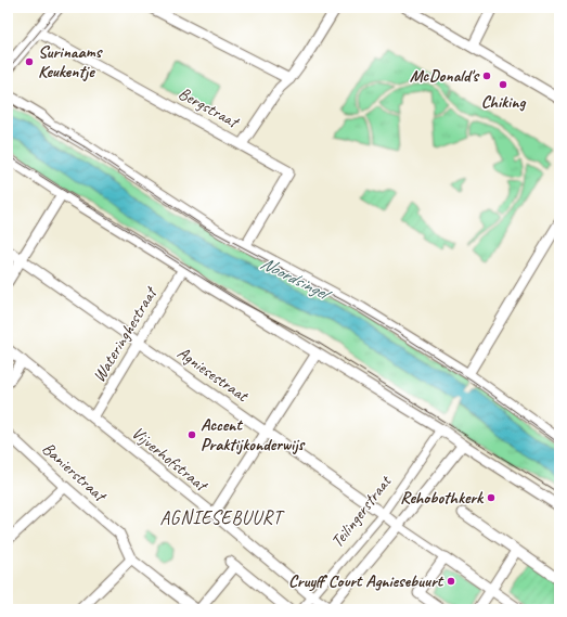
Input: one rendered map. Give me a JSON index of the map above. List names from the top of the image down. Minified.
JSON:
{"streets":{"street":["Bergstraat","Wateringhestraat","Agniesestraat","Vijverhofstraat","Banierstraat","Teilingerstraat"]},"crossings":[["Wateringhestraat","Agniesestraat"],["Wateringhestraat","Vijverhofstraat"],["Agniesestraat","Teilingerstraat"],["Vijverhofstraat","Teilingerstraat"]],"districts":["AGNIESEBUURT"],"water":["Noordsingel"],"places":["Surinaams Keukentje","McDonald's","Chiking","Accent Praktijkonderwijs","Rehobothkerk","Cruyff Court Agniesebuurt"]}
